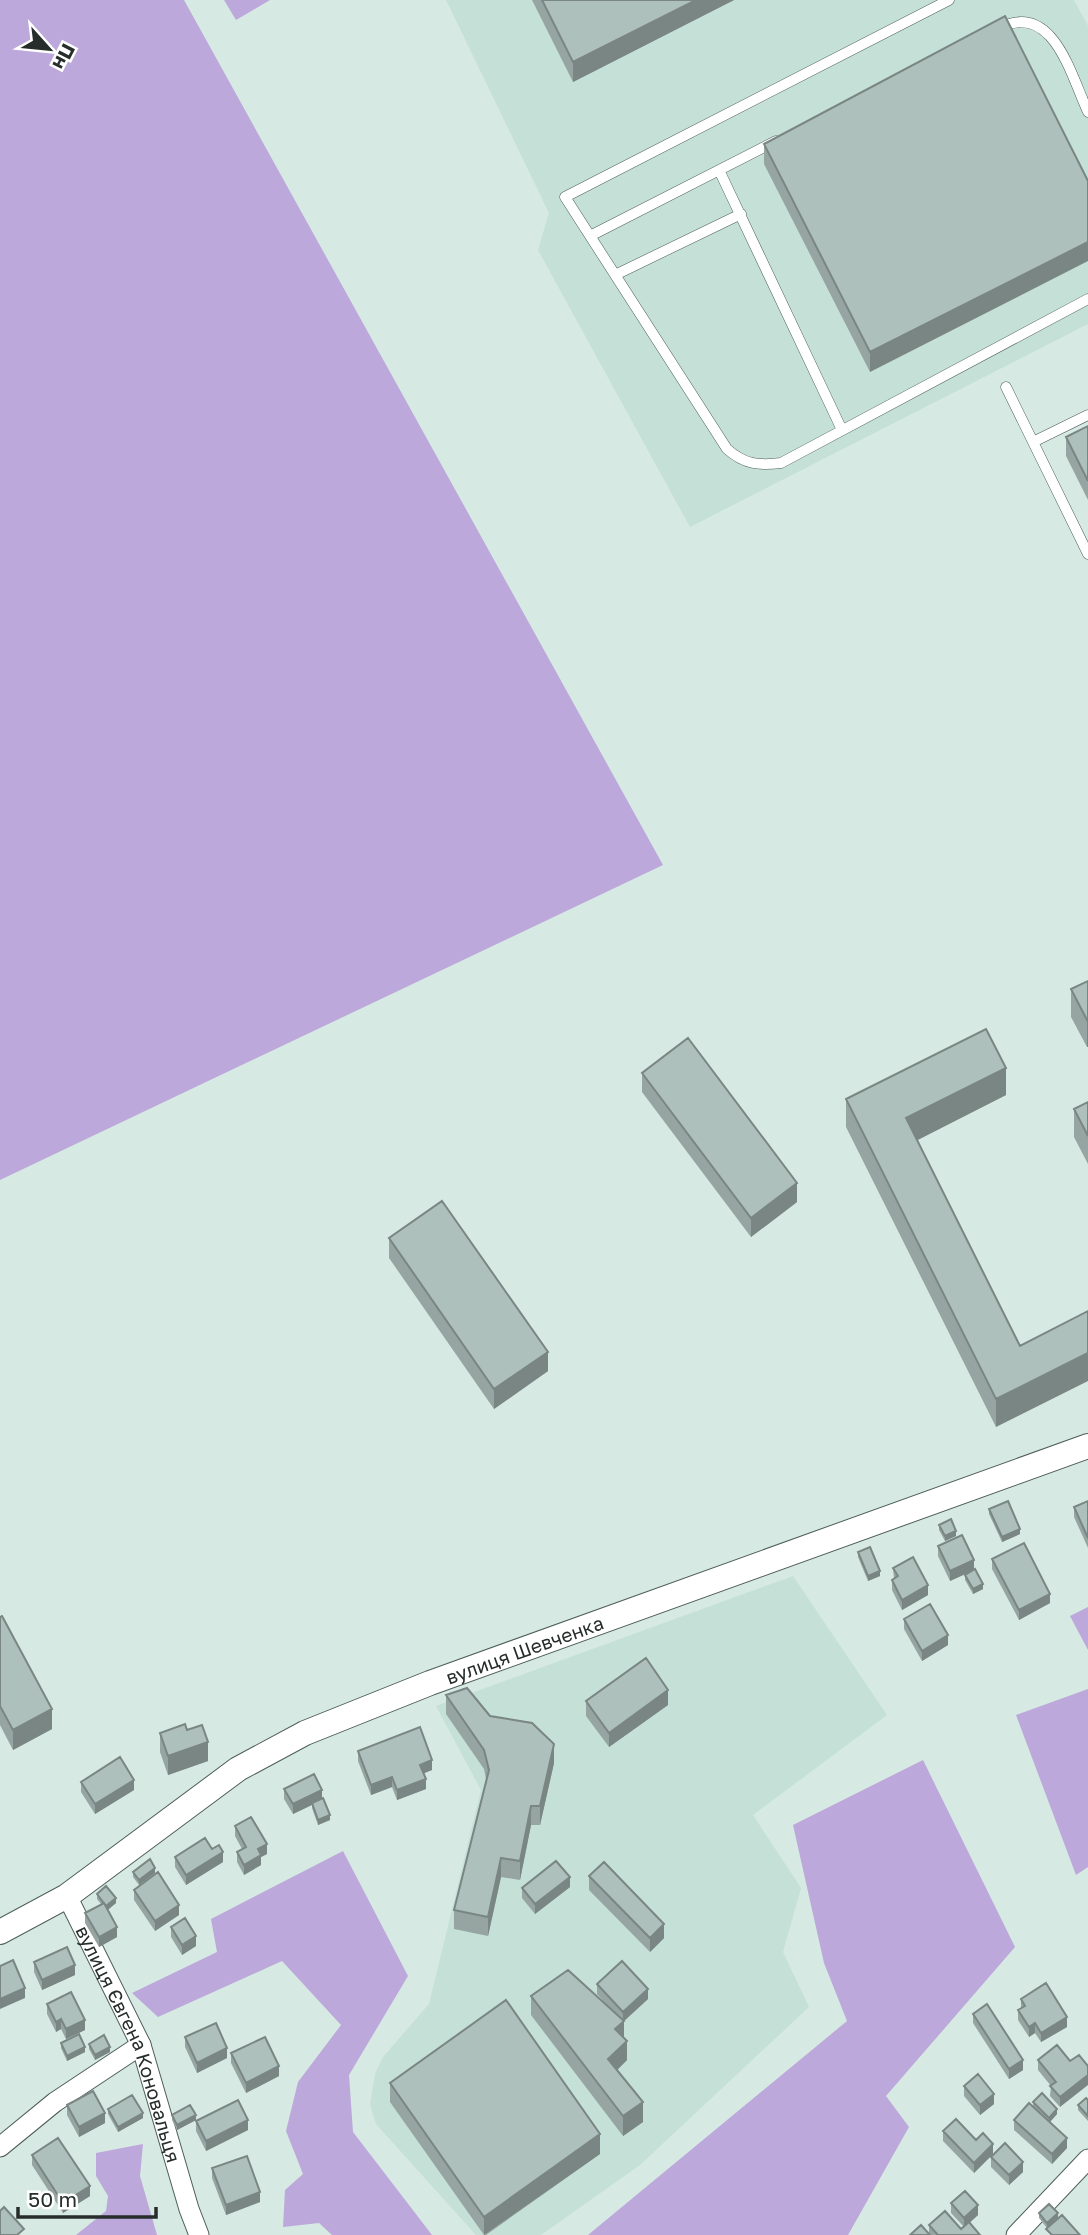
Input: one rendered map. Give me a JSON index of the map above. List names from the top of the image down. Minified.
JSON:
{"streets":{"street":["вулиця Шевченка","вулиця Євгена Коновальця"]},"crossings":[["вулиця Шевченка","вулиця Євгена Коновальця"]],"scale_bar":"50 m","north":"bottom right"}
